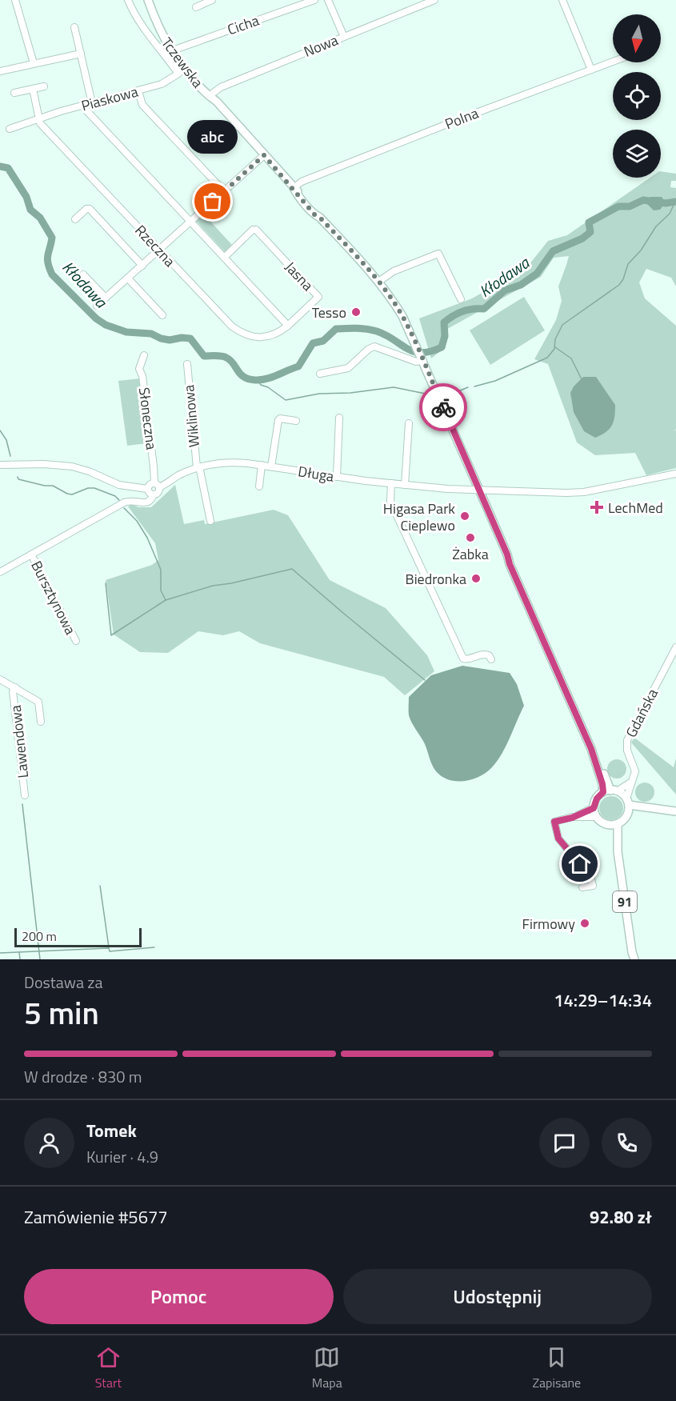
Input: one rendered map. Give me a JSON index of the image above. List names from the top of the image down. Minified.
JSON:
{"streets":{"main road":["Tczewska","91"],"street":["Cicha","Nowa","Piaskowa","Polna","Rzeczna","Jasna","Wiklinowa","Słoneczna","Długa","Bursztynowa","Gdańska","Lawendowa"]},"crossings":[["Cicha","Tczewska"],["Nowa","Tczewska"],["Tczewska","Polna"],["Tczewska","Długa"],["Tczewska","Gdańska"],["Tczewska","91"],["Piaskowa","Rzeczna"],["Rzeczna","Jasna"],["Wiklinowa","Długa"],["Słoneczna","Długa"],["Gdańska","91"]],"water":["Kłodawa"],"places":{"other":["abc","Tesso","Higasa Park Cieplewo","Żabka","Biedronka","Firmowy"],"health":["LechMed"]},"scale_bar":"200 m","north":"bottom","page":{"bubble":"abc","scale":"200 m","heading":["5 min","Dostawa za","14:29–14:34"],"panel":["Tomek","Kurier · 4.9","Zamówienie #5677","92.80 zł"],"bar":"W drodze · 830 m","buttons":["Pomoc","Udostępnij"],"tabs":["Start","Mapa","Zapisane"]}}
